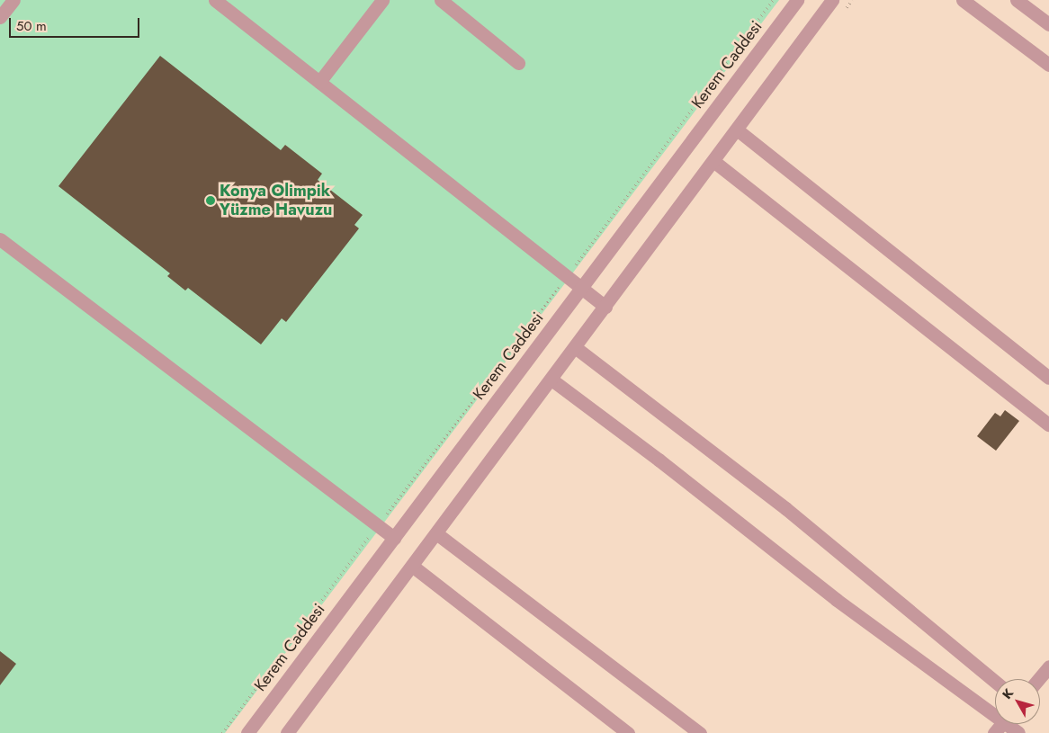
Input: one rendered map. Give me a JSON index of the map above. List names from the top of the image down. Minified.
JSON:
{"streets":{"street":["Kerem Caddesi"]},"places":["Konya Olimpik Yüzme Havuzu"],"scale_bar":"50 m","north":"top left"}
